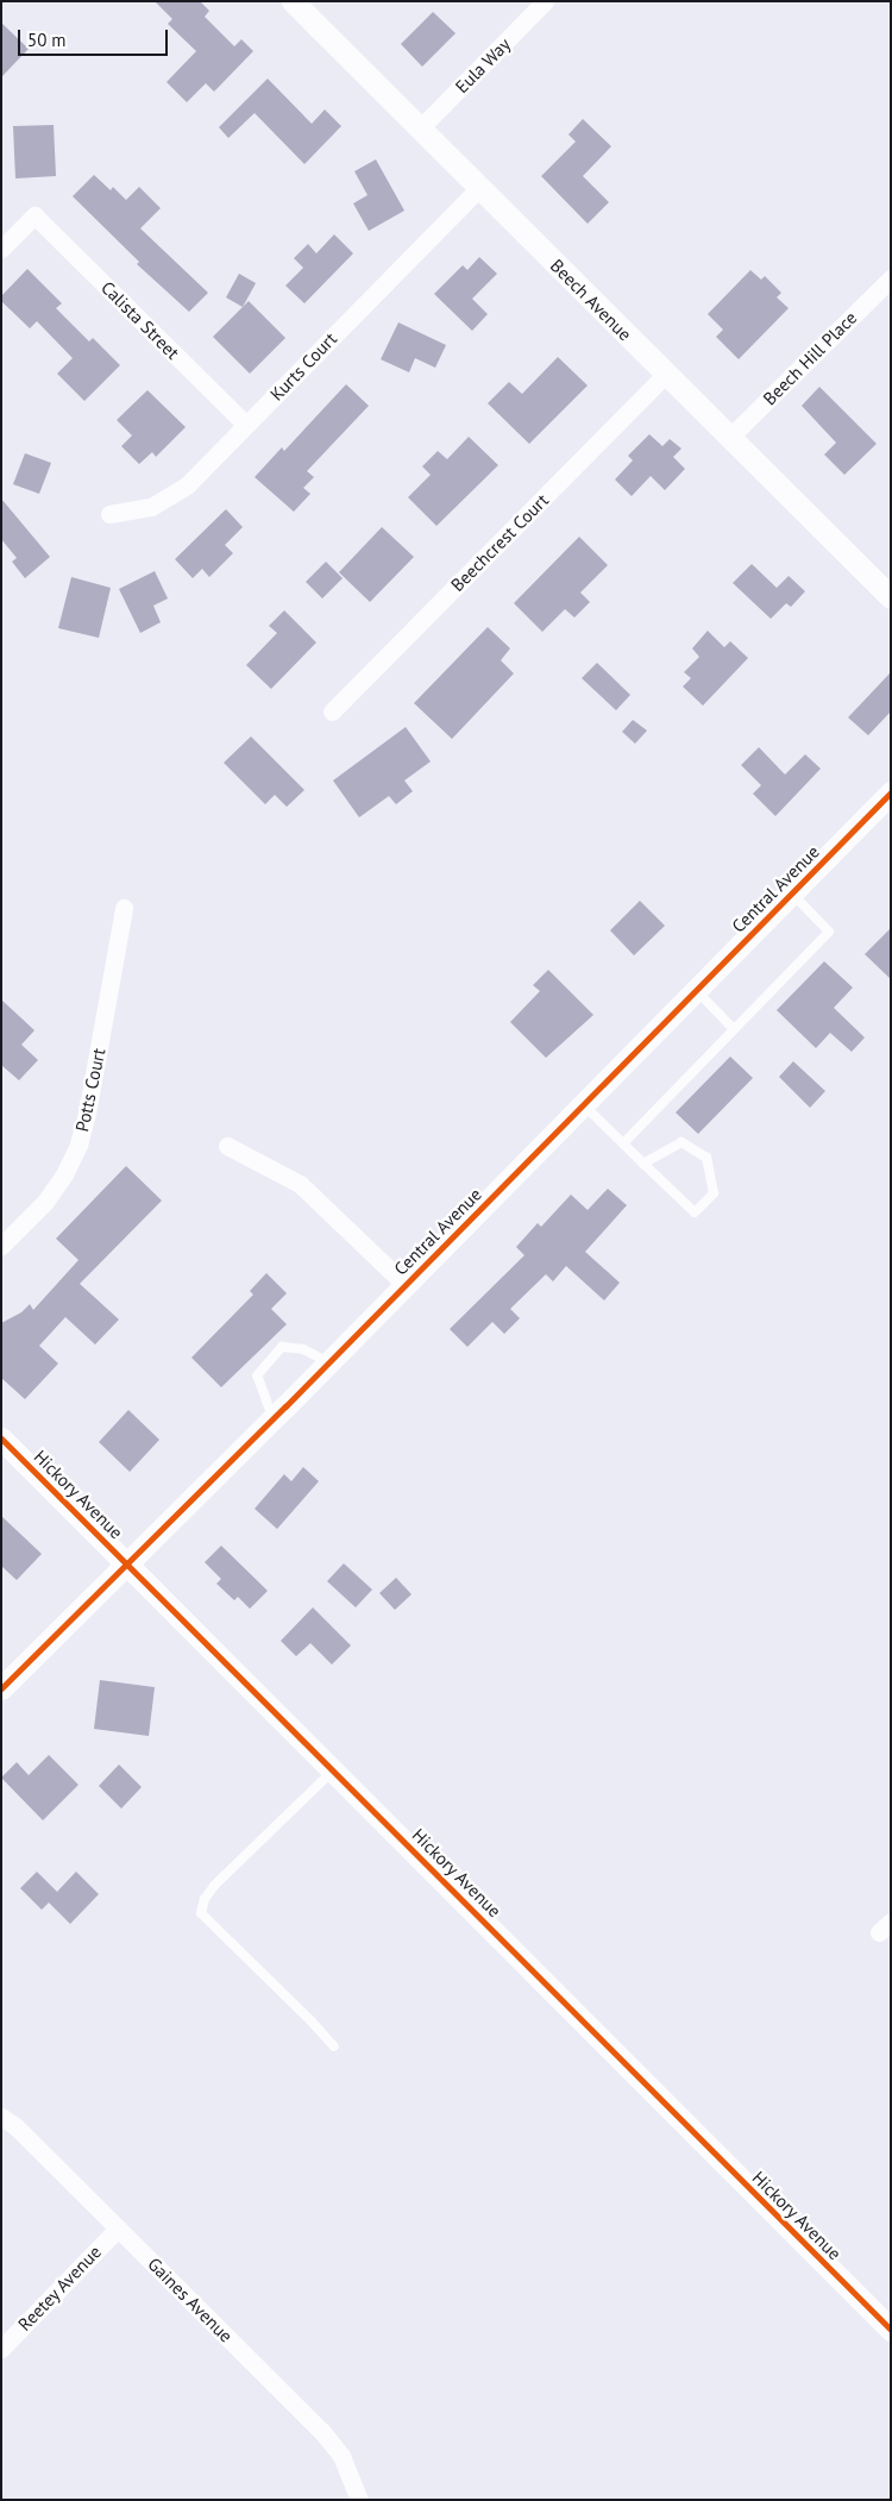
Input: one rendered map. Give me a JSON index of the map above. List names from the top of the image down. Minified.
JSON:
{"streets":{"street":["Eula Way","Beech Avenue","Calista Street","Beech Hill Place","Kurts Court","Beechcrest Court","Central Avenue","Potts Court","Hickory Avenue","Reetey Avenue","Gaines Avenue"]},"crossings":[["Eula Way","Beech Avenue"],["Beech Avenue","Beech Hill Place"],["Beech Avenue","Kurts Court"],["Beech Avenue","Beechcrest Court"],["Calista Street","Kurts Court"],["Central Avenue","Hickory Avenue"],["Reetey Avenue","Gaines Avenue"]],"scale_bar":"50 m"}
